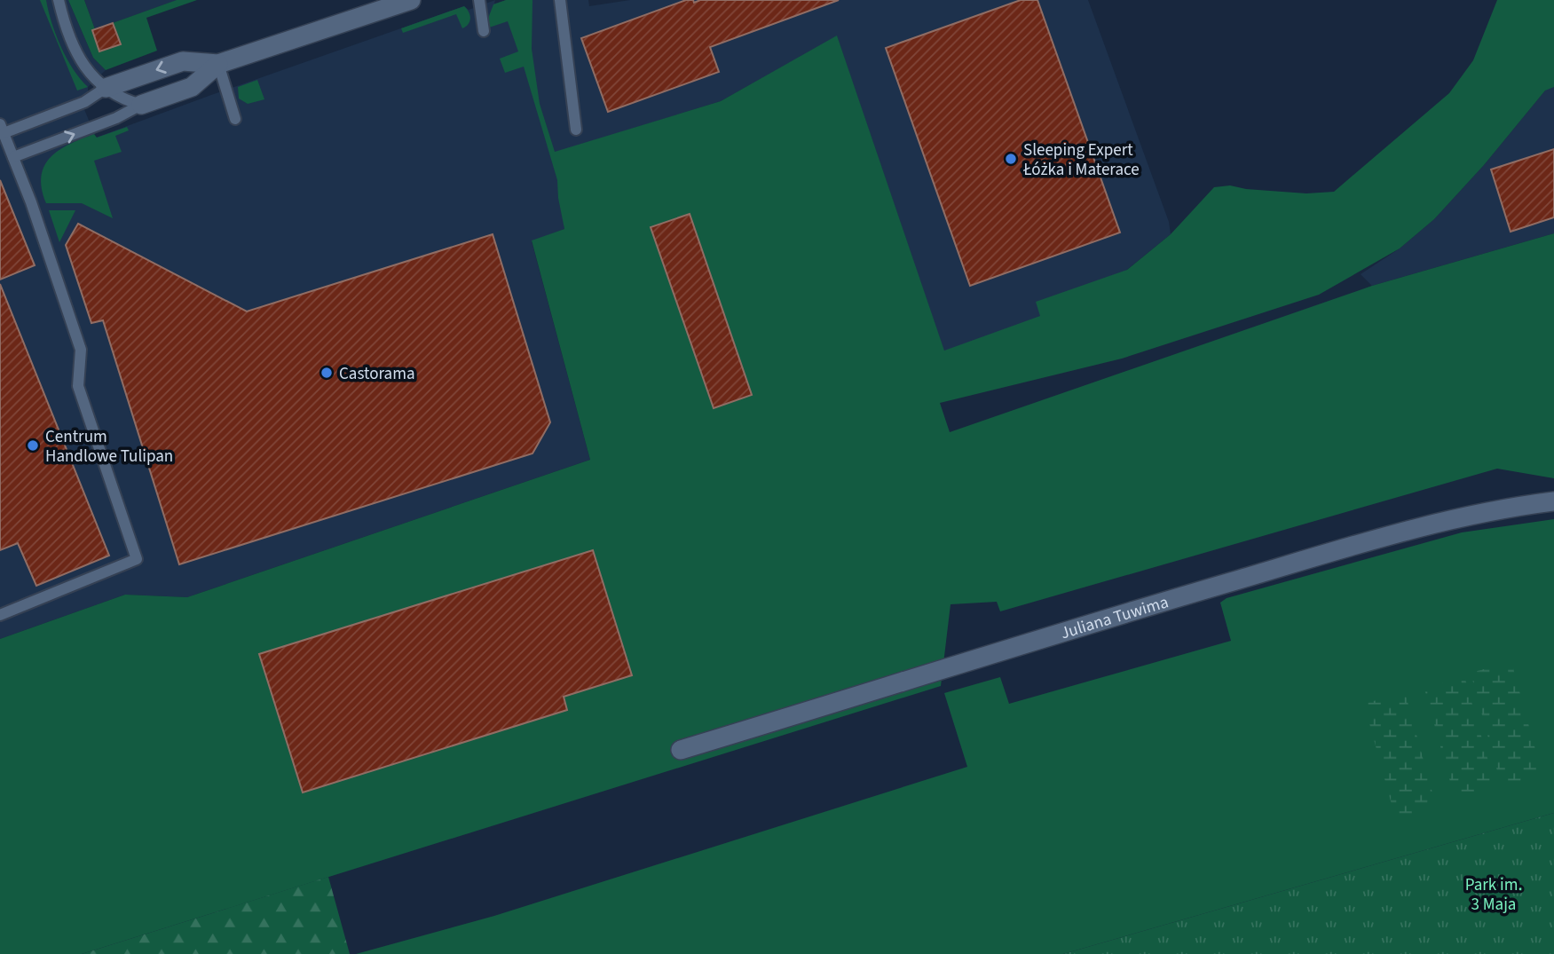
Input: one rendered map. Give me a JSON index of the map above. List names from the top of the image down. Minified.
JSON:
{"streets":{"street":["Juliana Tuwima"]},"parks":["Park im. 3 Maja"],"places":["Sleeping Expert Łóżka i Materace","Castorama","Centrum Handlowe Tulipan"]}
